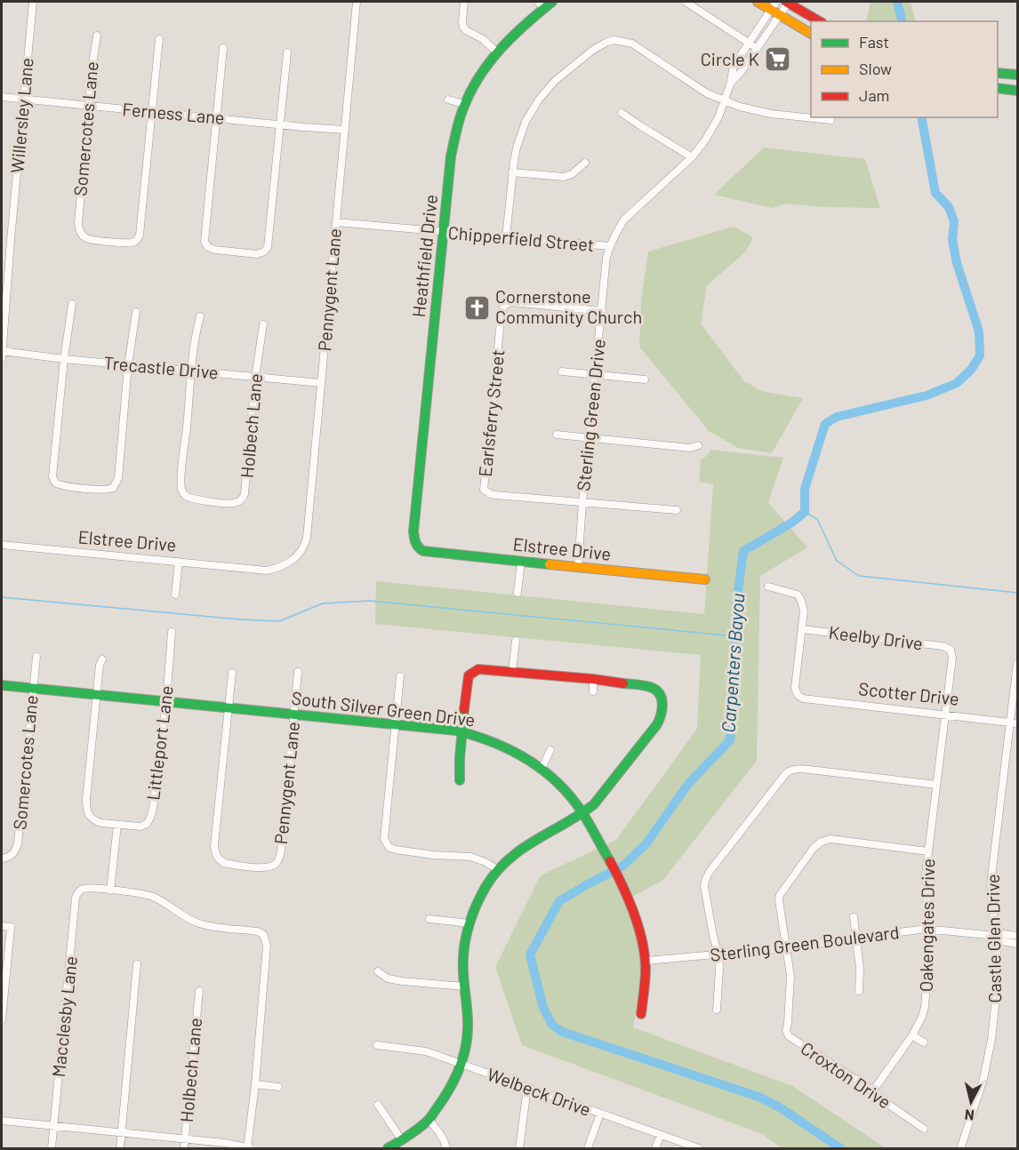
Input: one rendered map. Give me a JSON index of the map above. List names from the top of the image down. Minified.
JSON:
{"streets":{"street":["Ferness Lane","Willersley Lane","Somercotes Lane","Chipperfield Street","Heathfield Drive","Pennygent Lane","Trecastle Drive","Earlsferry Street","Sterling Green Drive","Holbech Lane","Elstree Drive","Keelby Drive","Scotter Drive","South Silver Green Drive","Littleport Lane","Oakengates Drive","Castle Glen Drive","Sterling Green Boulevard","Macclesby Lane","Croxton Drive","Welbeck Drive"]},"crossings":[["Ferness Lane","Willersley Lane"],["Ferness Lane","Somercotes Lane"],["Ferness Lane","Pennygent Lane"],["Willersley Lane","Trecastle Drive"],["Somercotes Lane","South Silver Green Drive"],["Chipperfield Street","Heathfield Drive"],["Chipperfield Street","Pennygent Lane"],["Chipperfield Street","Sterling Green Drive"],["Heathfield Drive","Elstree Drive"],["Pennygent Lane","Trecastle Drive"],["Pennygent Lane","Elstree Drive"],["Pennygent Lane","South Silver Green Drive"],["Trecastle Drive","Holbech Lane"],["Earlsferry Street","Sterling Green Drive"],["Sterling Green Drive","Elstree Drive"],["Keelby Drive","Scotter Drive"],["Keelby Drive","Oakengates Drive"],["Scotter Drive","Oakengates Drive"],["Scotter Drive","Castle Glen Drive"],["South Silver Green Drive","Littleport Lane"],["South Silver Green Drive","Sterling Green Boulevard"],["Oakengates Drive","Sterling Green Boulevard"],["Oakengates Drive","Croxton Drive"],["Castle Glen Drive","Sterling Green Boulevard"],["Sterling Green Boulevard","Croxton Drive"]],"water":["Carpenters Bayou"],"places":{"supermarket":["Circle K"],"church":["Cornerstone Community Church"]},"legend":["Fast","Slow","Jam"],"north":"bottom"}
